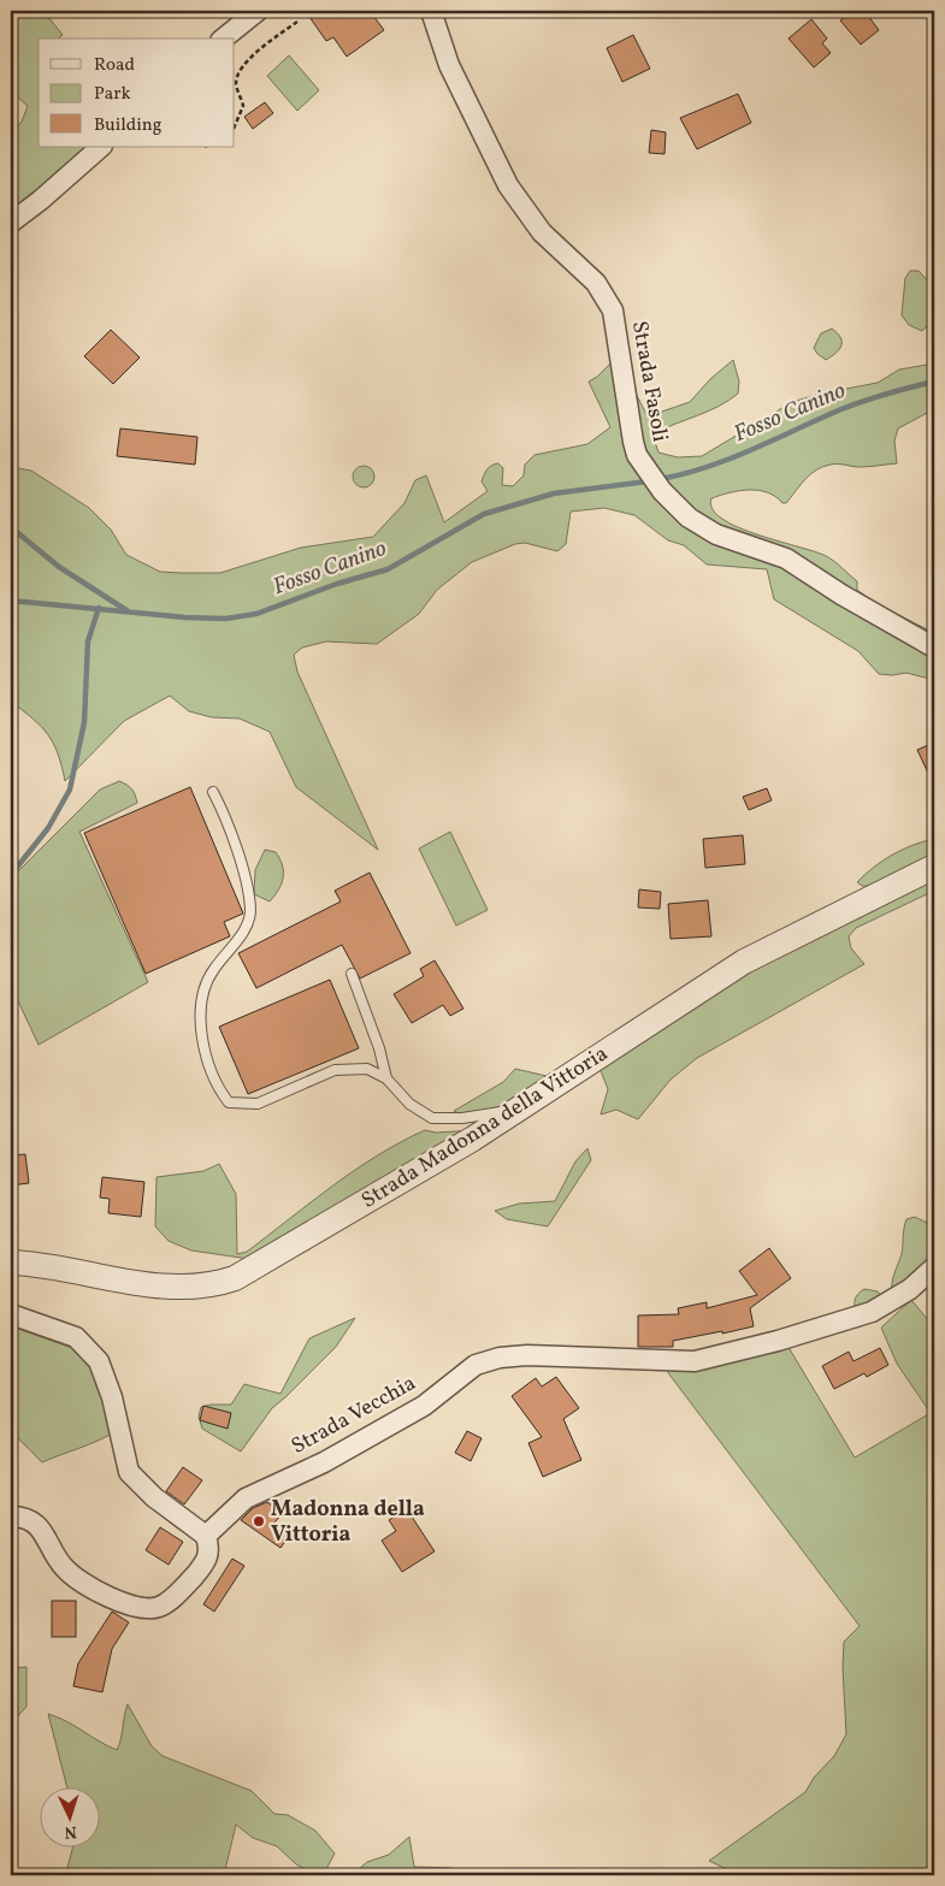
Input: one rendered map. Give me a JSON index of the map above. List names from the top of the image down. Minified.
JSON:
{"streets":{"street":["Strada Fasoli","Strada Madonna della Vittoria","Strada Vecchia"]},"water":["Fosso Canino"],"places":["Madonna della Vittoria"],"legend":["Road","Park","Building"],"north":"bottom"}
